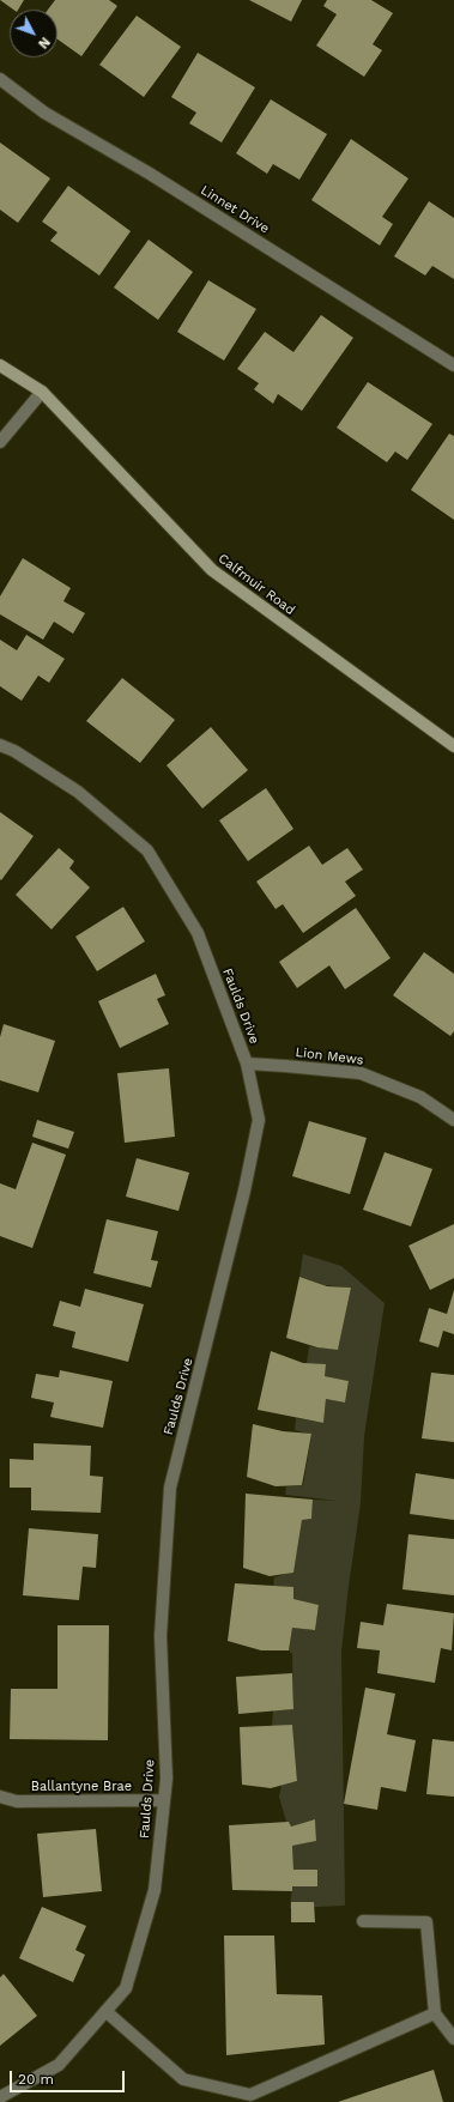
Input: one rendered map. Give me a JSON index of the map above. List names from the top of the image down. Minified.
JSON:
{"streets":{"street":["Linnet Drive","Calfmuir Road","Faulds Drive","Lion Mews","Ballantyne Brae"]},"crossings":[["Faulds Drive","Lion Mews"],["Faulds Drive","Ballantyne Brae"]],"scale_bar":"20 m","north":"bottom right"}
